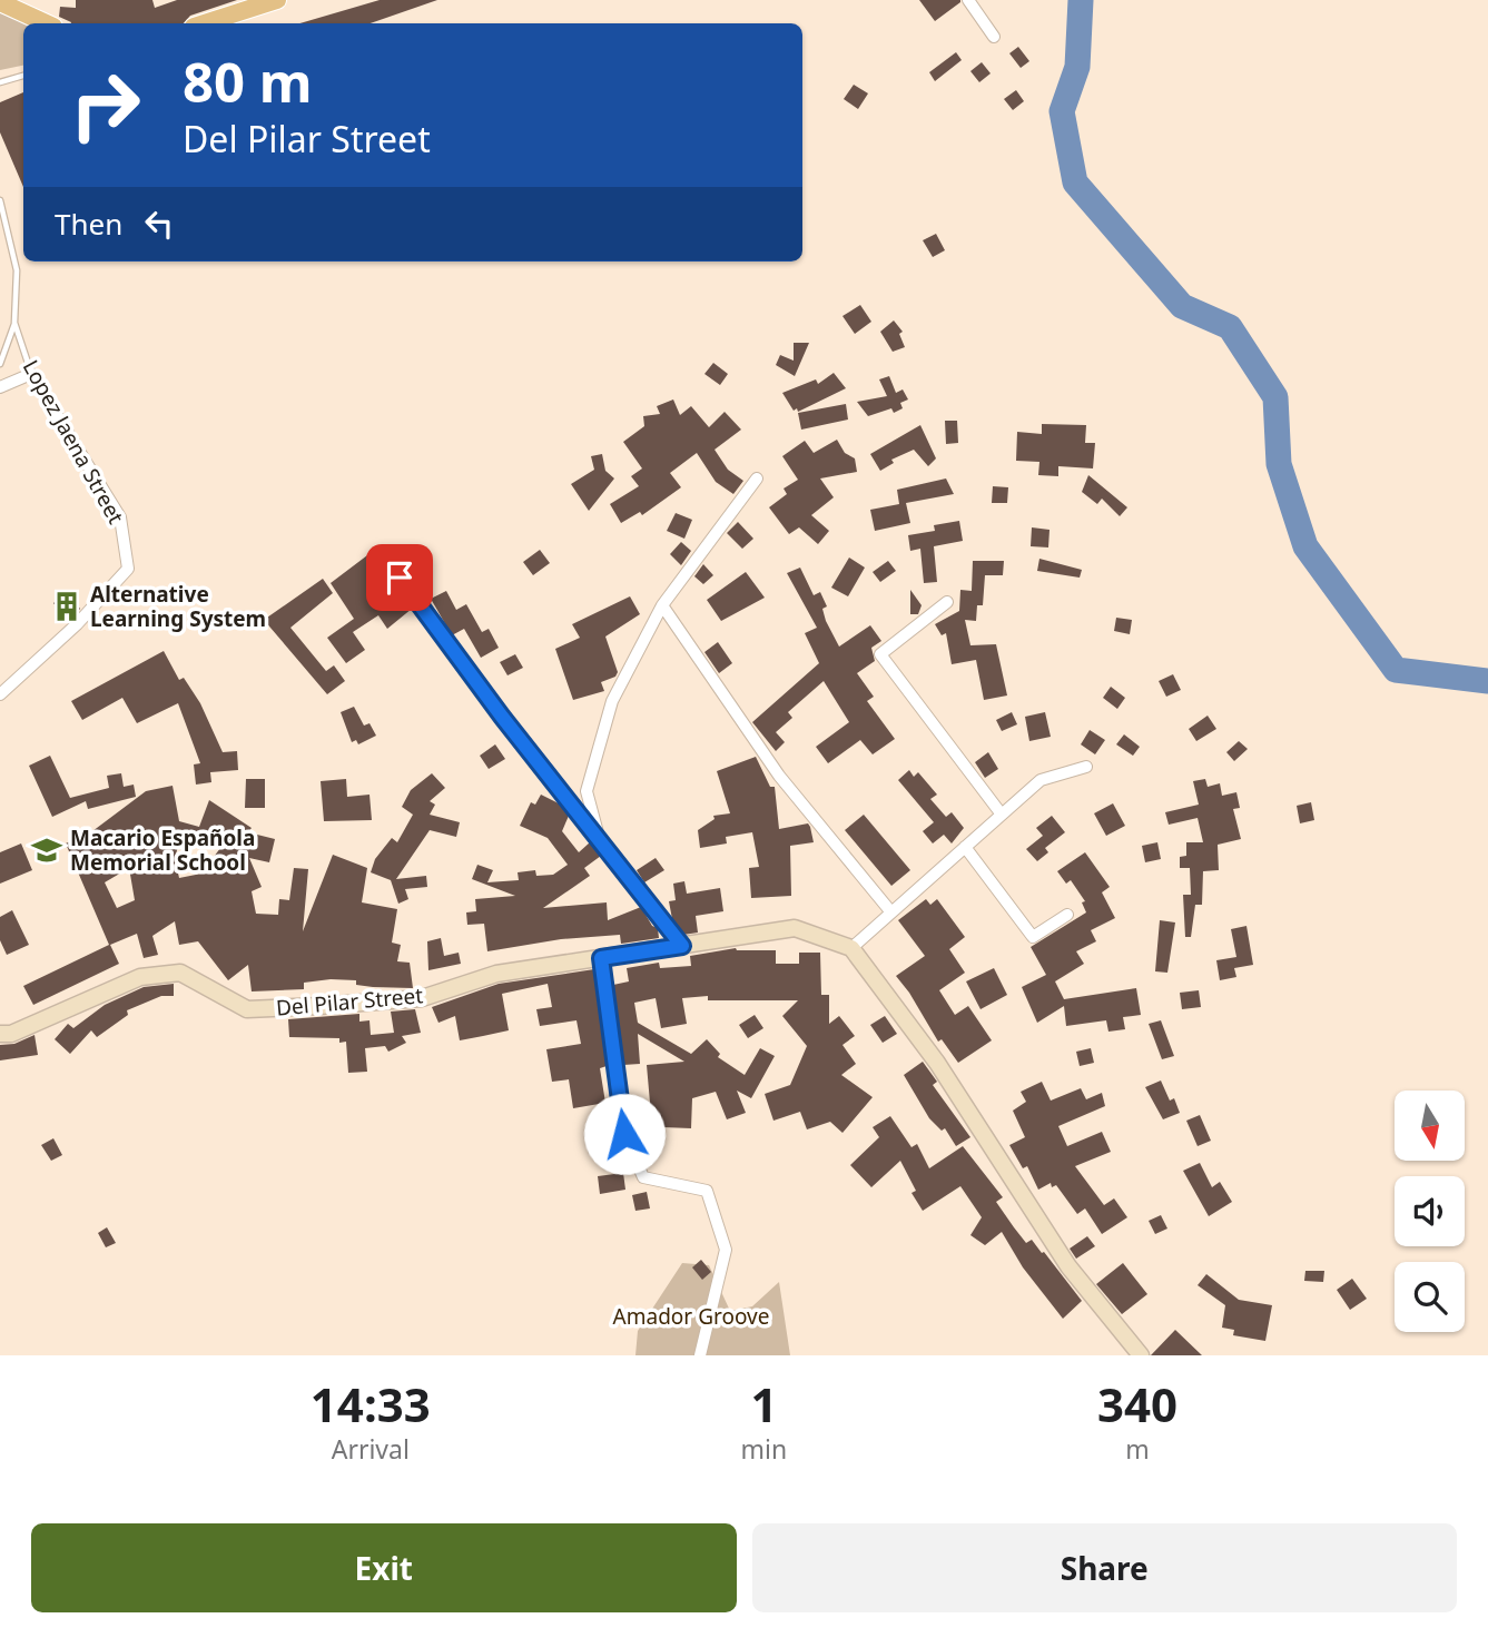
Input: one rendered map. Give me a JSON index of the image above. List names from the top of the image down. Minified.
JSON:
{"streets":{"street":["Lopez Jaena Street","Del Pilar Street"]},"parks":["Amador Groove"],"places":{"building":["Alternative Learning System"],"school or university":["Macario Española Memorial School"]},"north":"bottom","page":{"turn":["80 m","Del Pilar Street"],"then":"Then","eta":["14:33","Arrival","1","min","340","m"],"buttons":["Exit","Share"]}}
